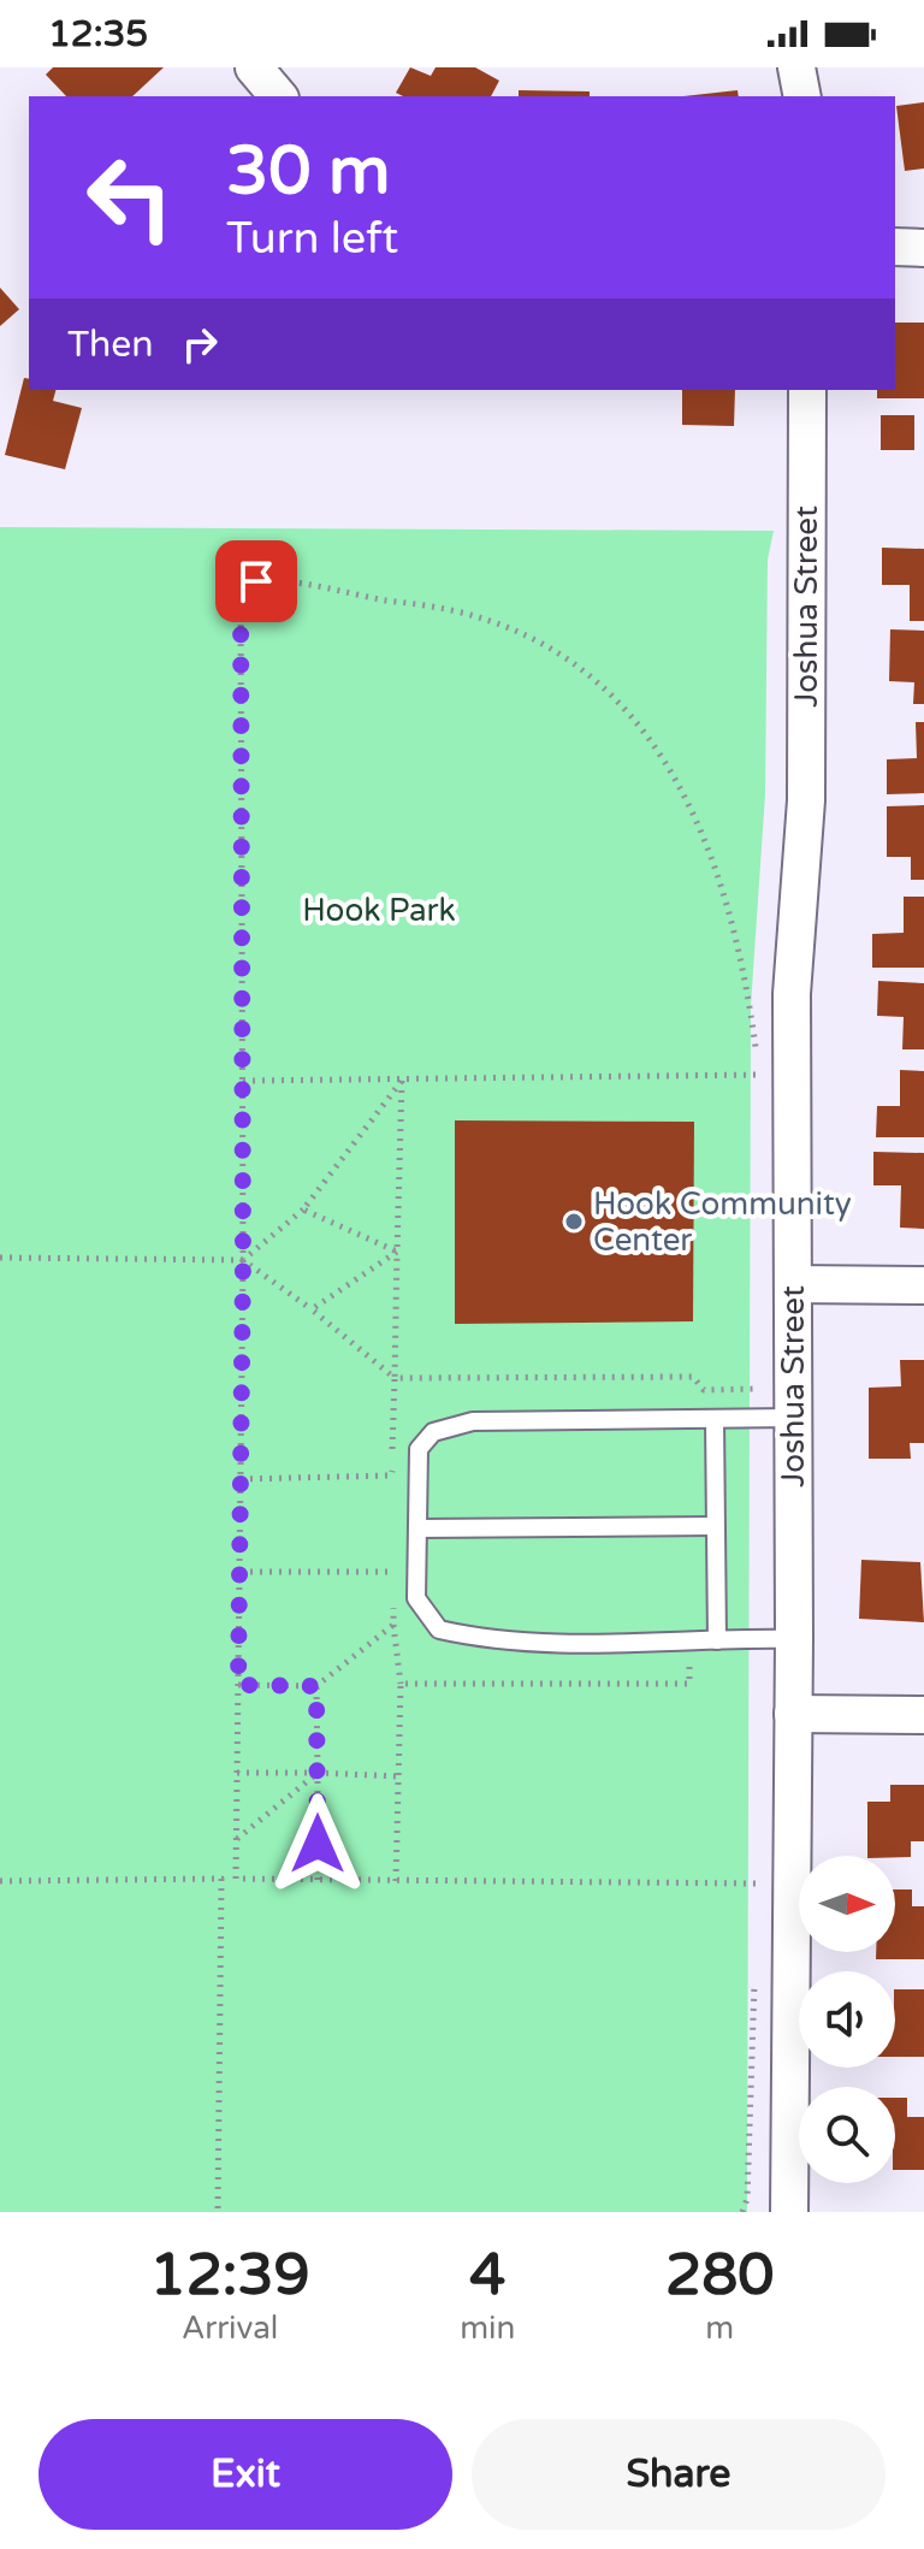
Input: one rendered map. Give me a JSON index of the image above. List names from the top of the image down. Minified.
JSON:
{"streets":{"street":["Joshua Street"]},"parks":["Hook Park"],"places":["Hook Community Center"],"north":"right","page":{"status":"12:35","turn":["30 m","Turn left"],"then":"Then","eta":["12:39","Arrival","4","min","280","m"],"buttons":["Exit","Share"]}}
